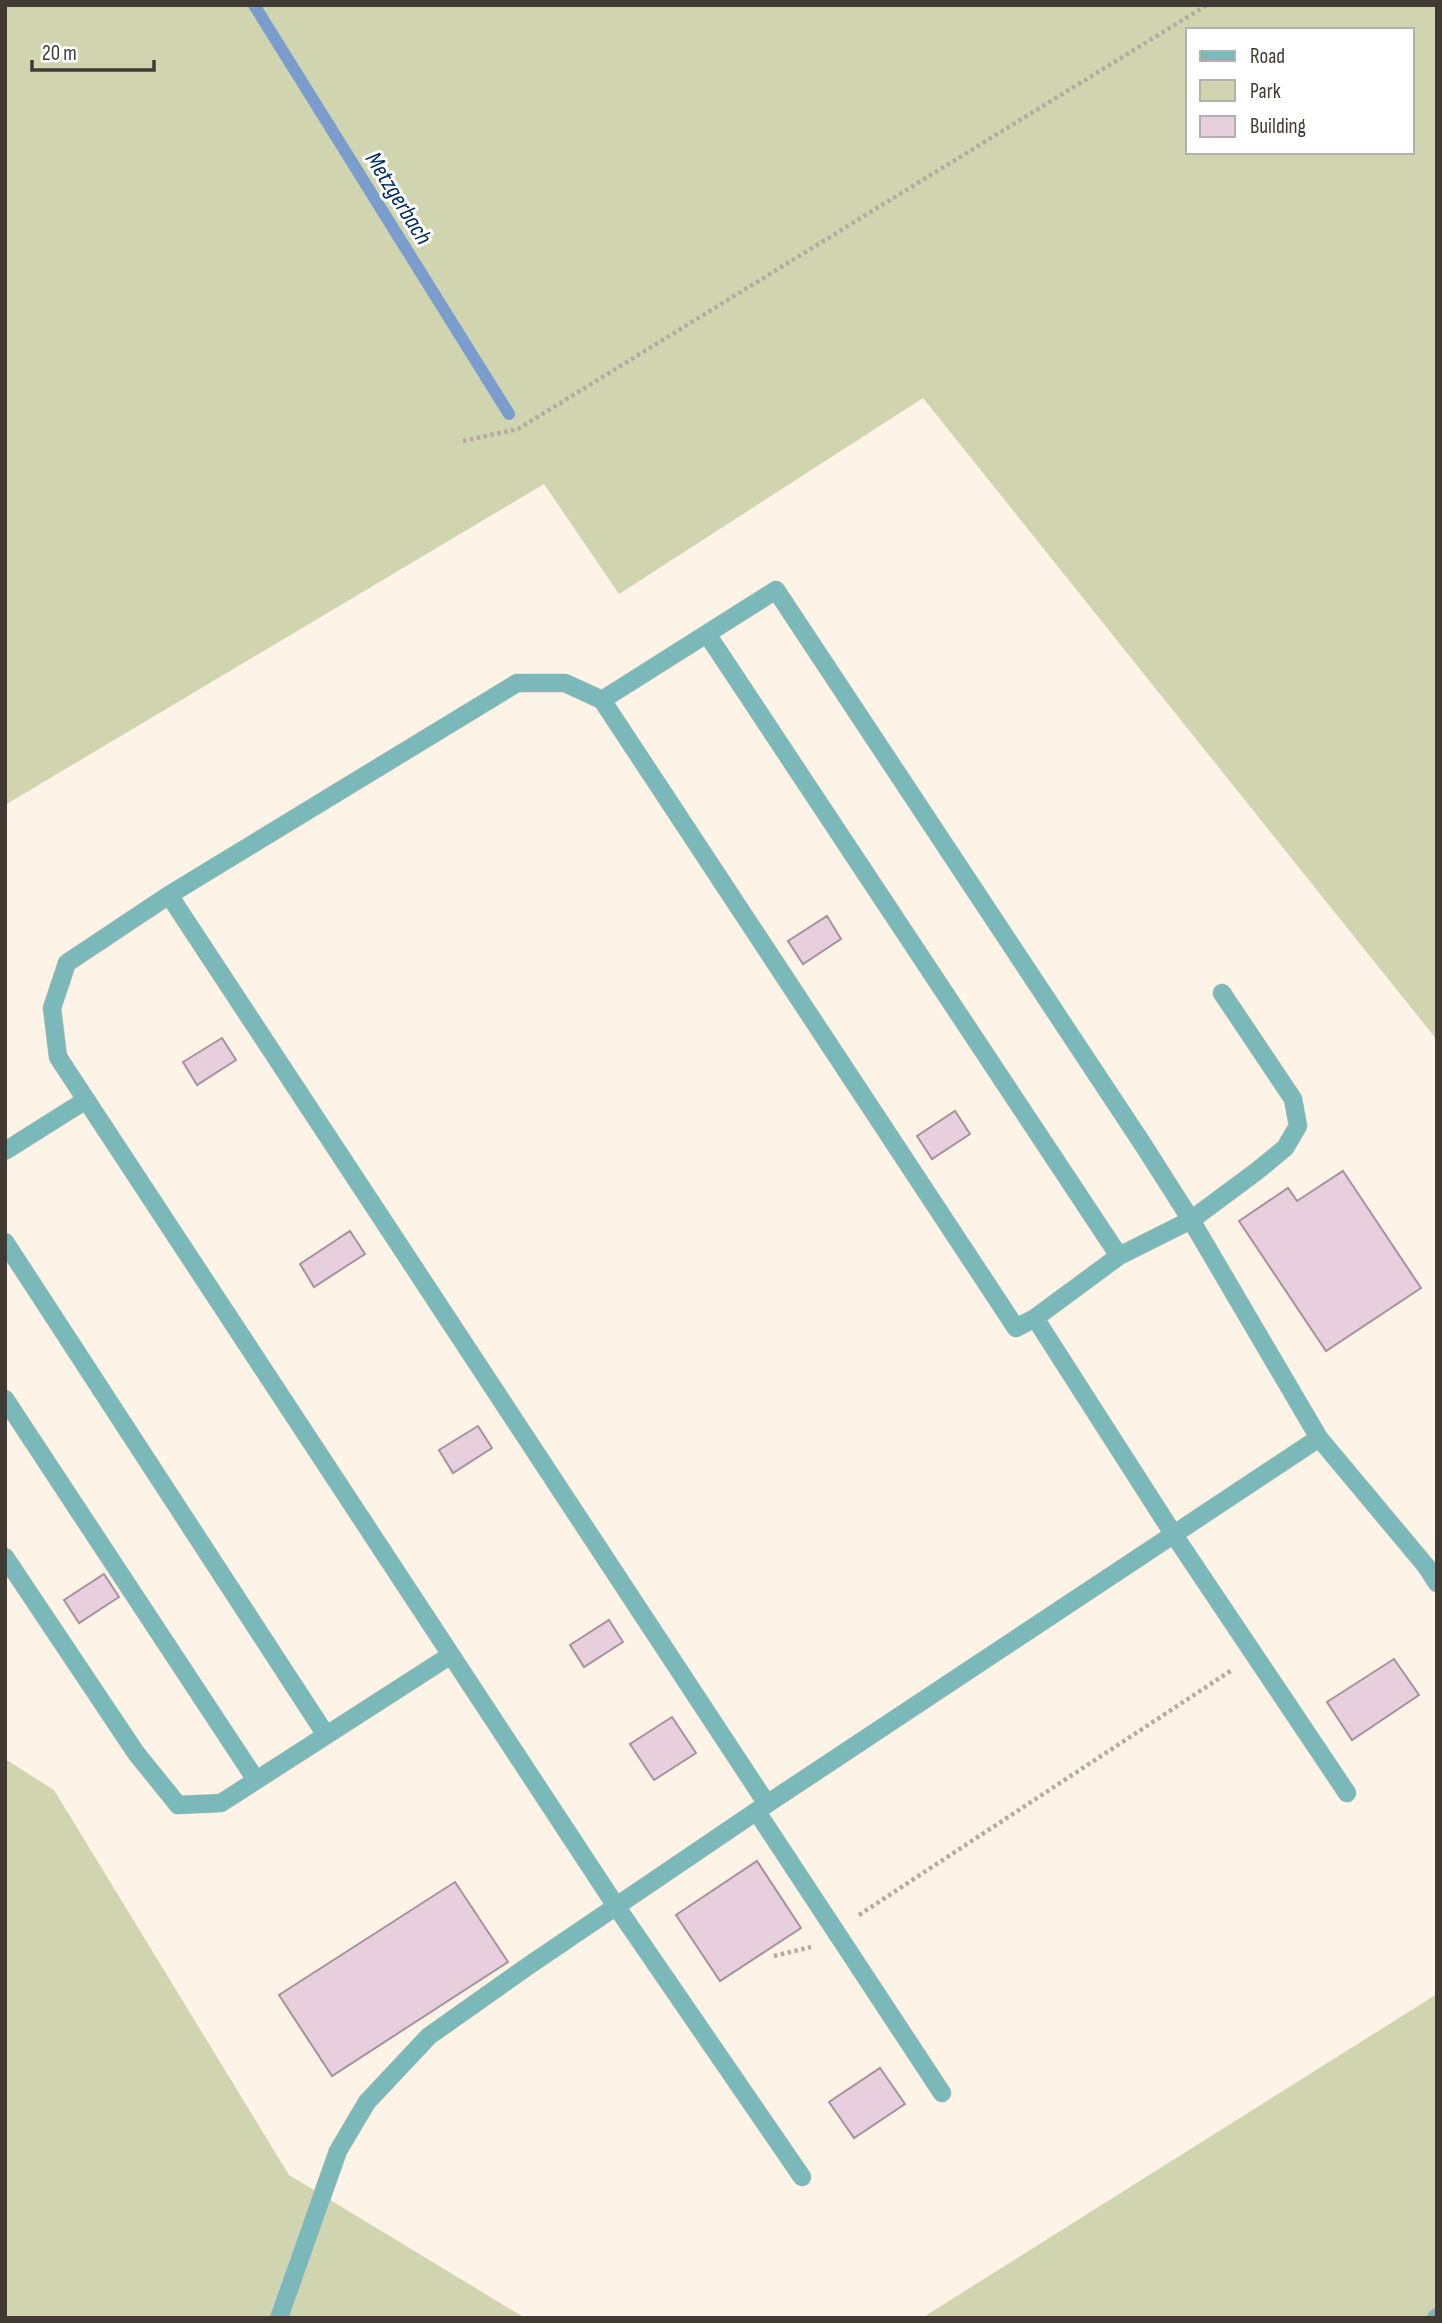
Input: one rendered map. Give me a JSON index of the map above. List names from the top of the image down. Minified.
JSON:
{"water":["Metzgerbach"],"legend":["Road","Park","Building"],"scale_bar":"20 m"}
